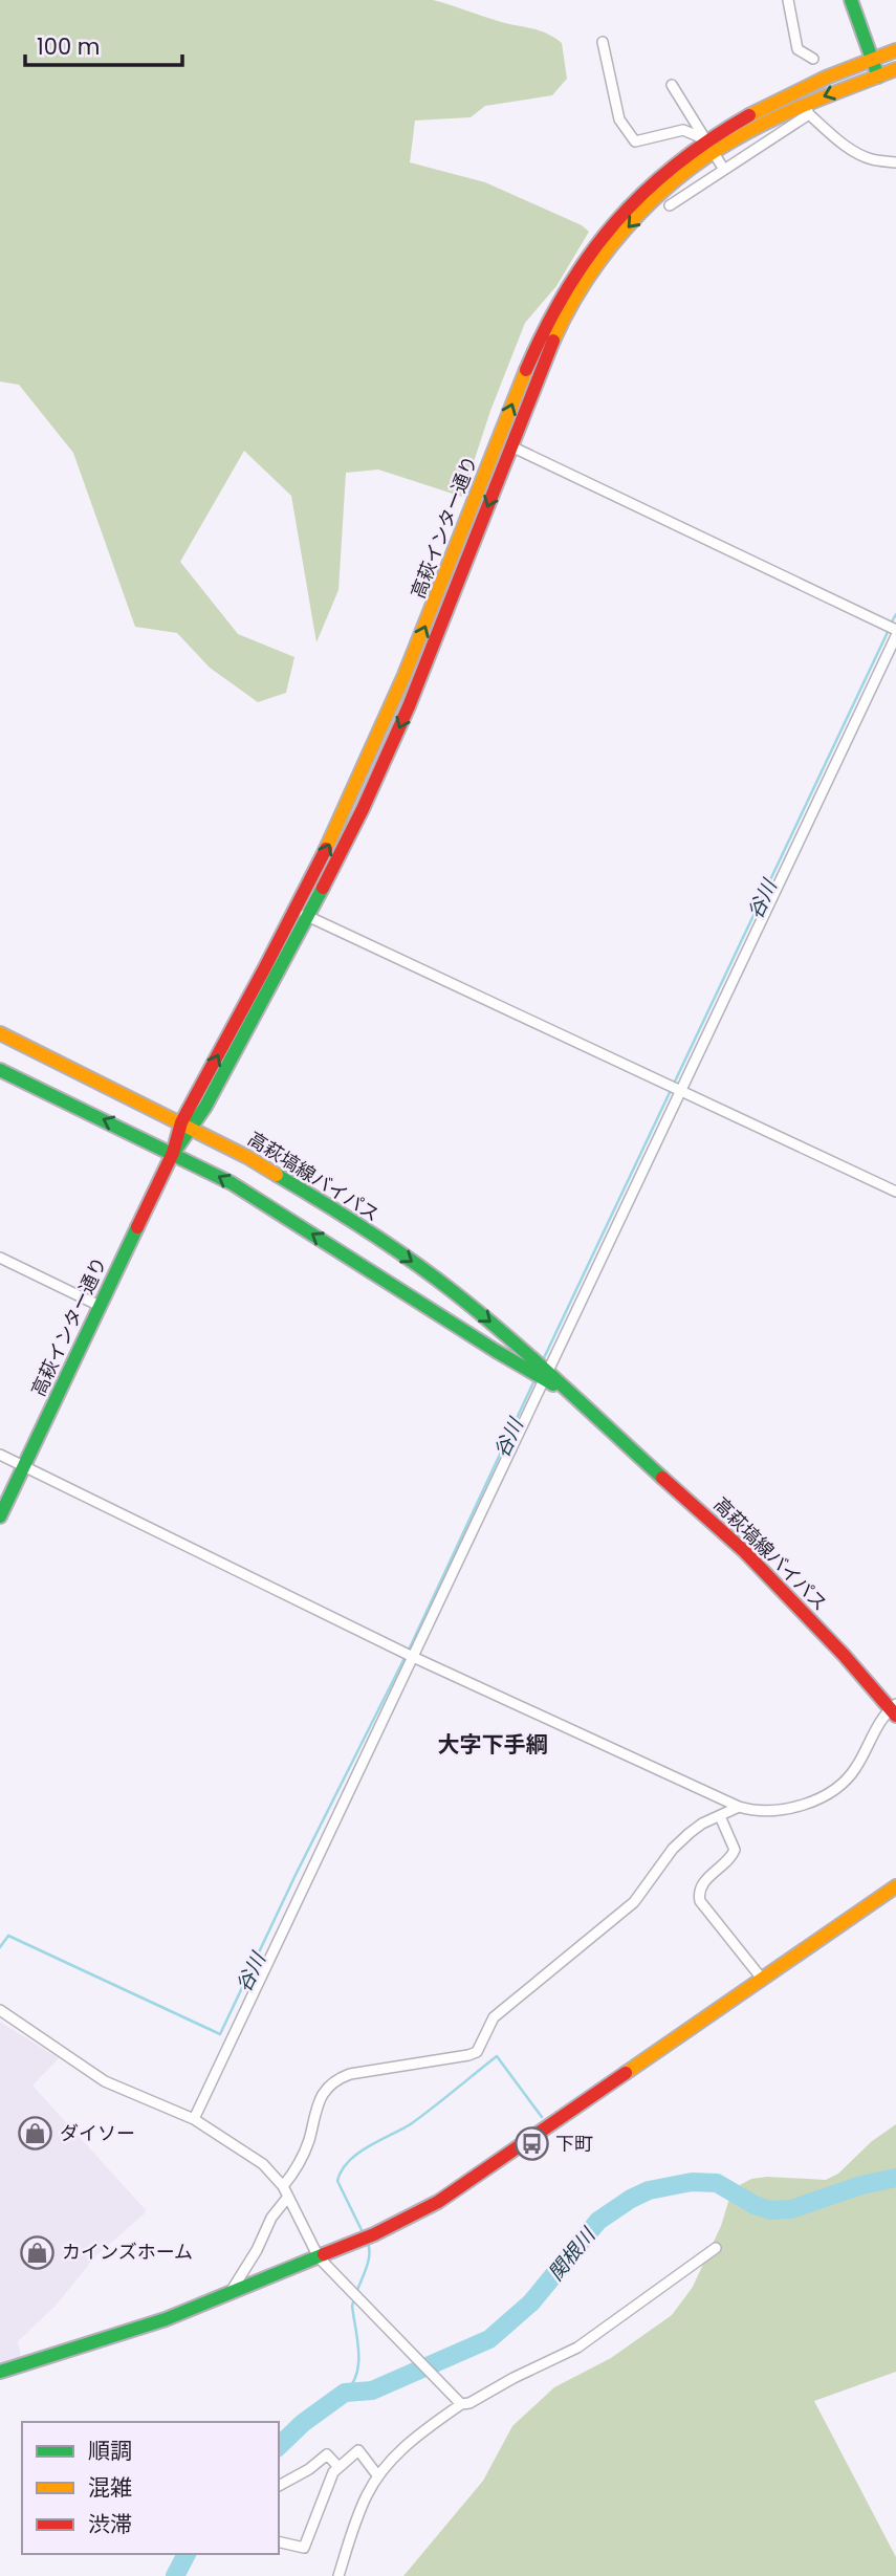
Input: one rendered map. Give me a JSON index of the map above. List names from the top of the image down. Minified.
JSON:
{"streets":{"main road":["高萩インター通り","高萩塙線バイパス"]},"crossings":[["高萩インター通り","高萩塙線バイパス"]],"districts":["大字下手綱"],"water":["谷川","関根川"],"places":{"shop":["ダイソー","カインズホーム"],"bus stop":["下町"]},"legend":["順調","混雑","渋滞"],"scale_bar":"100 m"}
